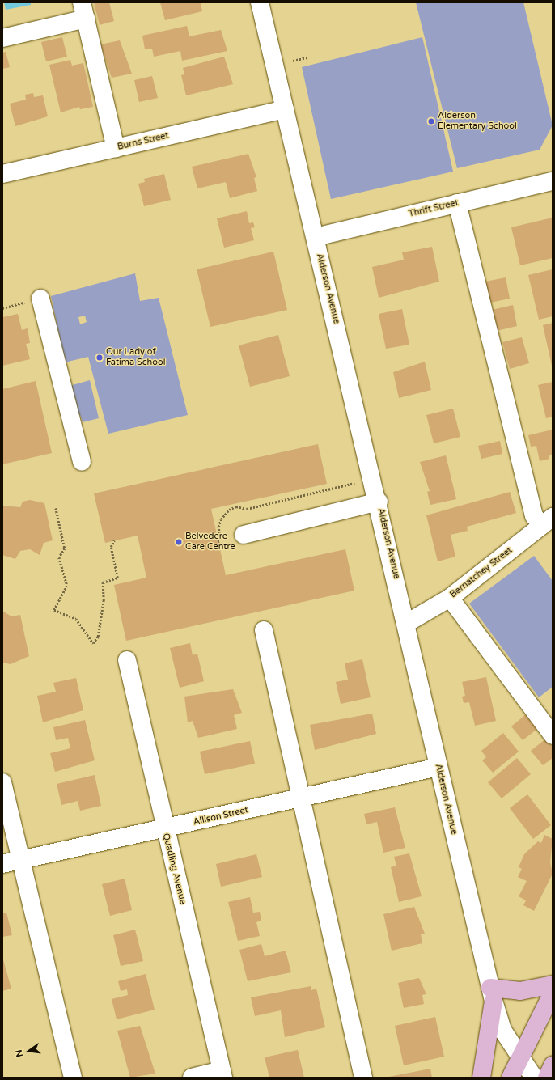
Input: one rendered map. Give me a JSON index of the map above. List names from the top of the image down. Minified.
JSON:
{"streets":{"street":["Burns Street","Thrift Street","Alderson Avenue","Bernatchey Street","Allison Street","Quadling Avenue"]},"crossings":[["Burns Street","Alderson Avenue"],["Thrift Street","Alderson Avenue"],["Alderson Avenue","Bernatchey Street"],["Alderson Avenue","Allison Street"],["Allison Street","Quadling Avenue"]],"places":["Alderson Elementary School","Our Lady of Fatima School","Belvedere Care Centre"],"north":"left"}
